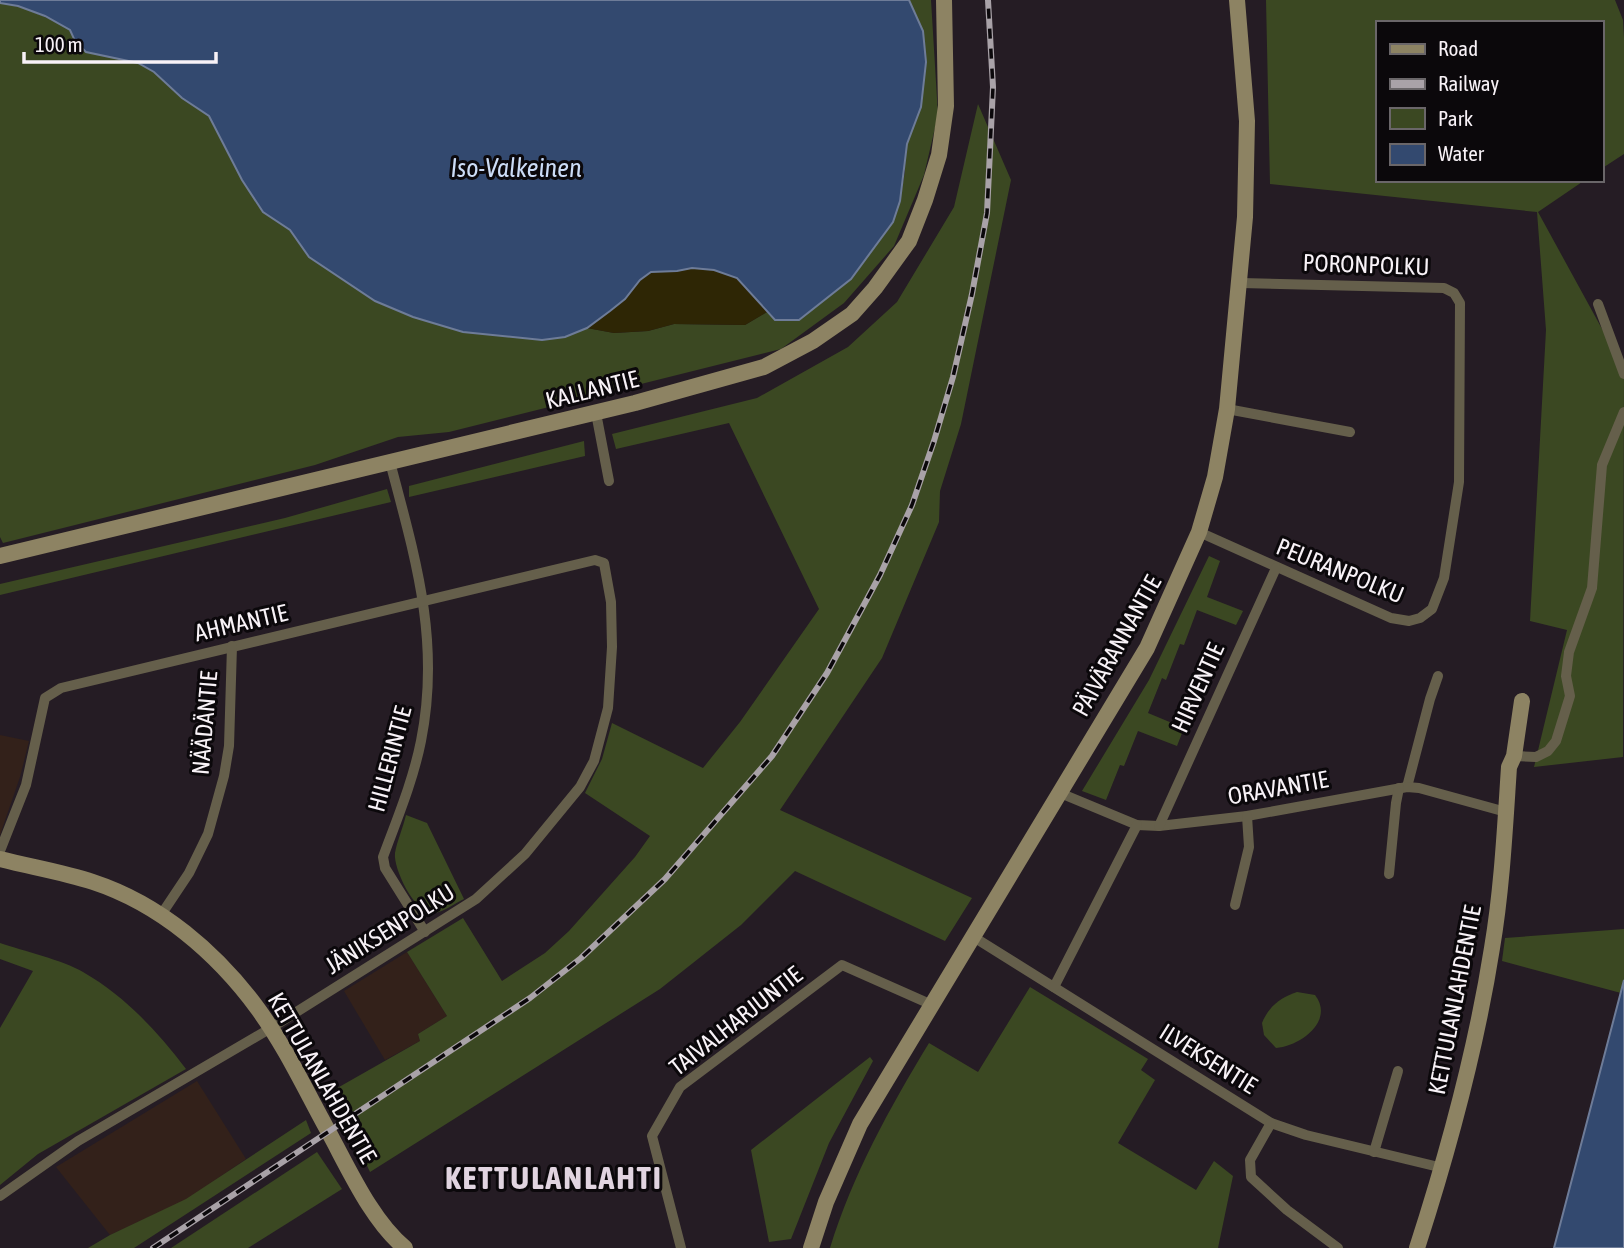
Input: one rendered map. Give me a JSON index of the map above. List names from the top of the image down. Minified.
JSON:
{"streets":{"street":["PORONPOLKU","KALLANTIE","PEURANPOLKU","AHMANTIE","PÄIVÄRANNANTIE","HIRVENTIE","NÄÄDÄNTIE","HILLERINTIE","ORAVANTIE","JÄNIKSENPOLKU","KETTULANLAHDENTIE","TAIVALHARJUNTIE","ILVEKSENTIE"]},"crossings":[["PORONPOLKU","PEURANPOLKU"],["PORONPOLKU","PÄIVÄRANNANTIE"],["KALLANTIE","HILLERINTIE"],["PEURANPOLKU","PÄIVÄRANNANTIE"],["PEURANPOLKU","HIRVENTIE"],["AHMANTIE","NÄÄDÄNTIE"],["AHMANTIE","HILLERINTIE"],["AHMANTIE","JÄNIKSENPOLKU"],["PÄIVÄRANNANTIE","ORAVANTIE"],["PÄIVÄRANNANTIE","TAIVALHARJUNTIE"],["PÄIVÄRANNANTIE","ILVEKSENTIE"],["HIRVENTIE","ORAVANTIE"],["NÄÄDÄNTIE","KETTULANLAHDENTIE"],["HILLERINTIE","JÄNIKSENPOLKU"],["ORAVANTIE","KETTULANLAHDENTIE"],["JÄNIKSENPOLKU","KETTULANLAHDENTIE"],["KETTULANLAHDENTIE","ILVEKSENTIE"]],"districts":["KETTULANLAHTI"],"water":["Iso-Valkeinen"],"legend":["Road","Railway","Park","Water"],"scale_bar":"100 m"}
